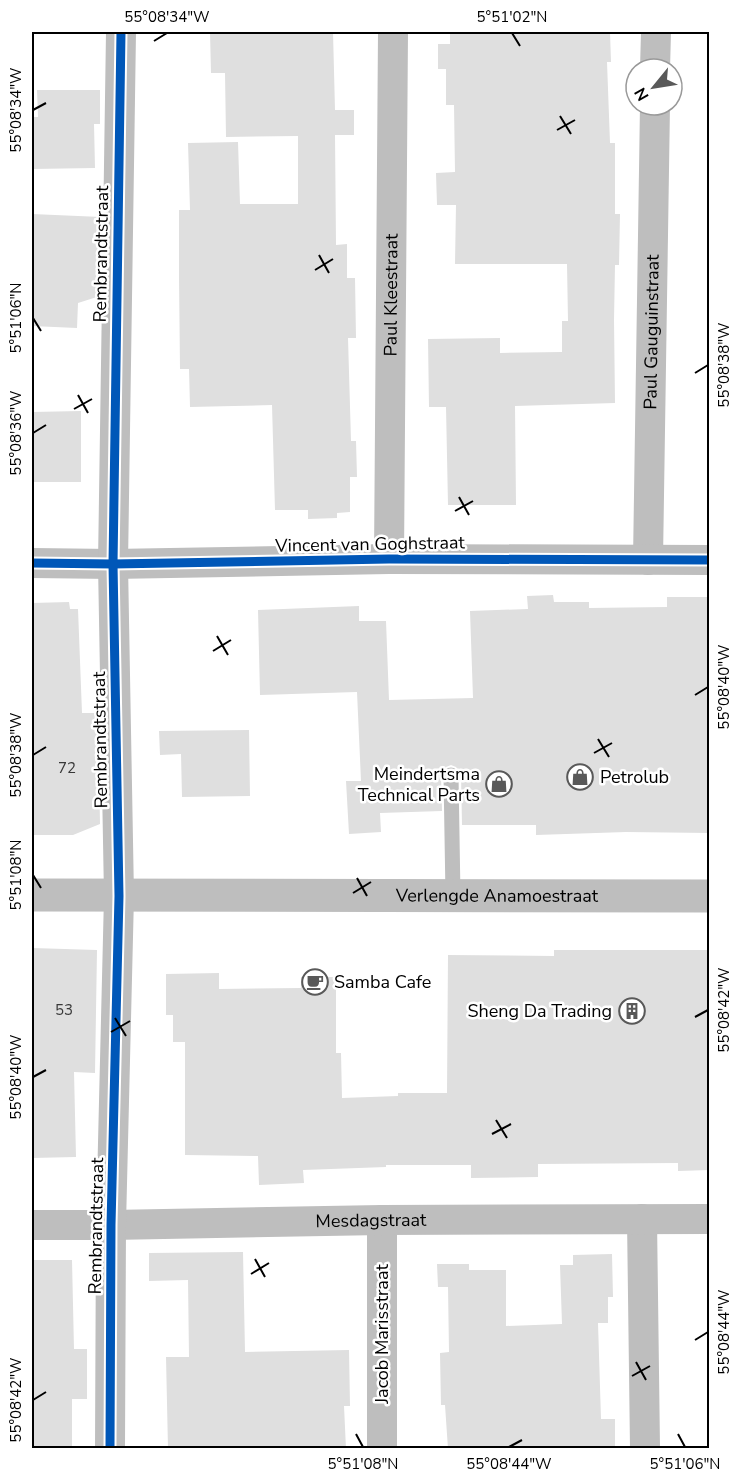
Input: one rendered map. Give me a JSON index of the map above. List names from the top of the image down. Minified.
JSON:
{"streets":{"street":["Rembrandtstraat","Paul Kleestraat","Paul Gauguinstraat","Vincent van Goghstraat","Verlengde Anamoestraat","Mesdagstraat","Jacob Marisstraat"]},"crossings":[["Rembrandtstraat","Vincent van Goghstraat"],["Rembrandtstraat","Verlengde Anamoestraat"],["Rembrandtstraat","Mesdagstraat"],["Paul Kleestraat","Vincent van Goghstraat"],["Paul Gauguinstraat","Vincent van Goghstraat"],["Mesdagstraat","Jacob Marisstraat"]],"places":{"shop":["Petrolub","Meindertsma Technical Parts"],"cafe":["Samba Cafe"],"building":["Sheng Da Trading"]},"house_numbers":["72","53"],"north":"bottom left","coordinates":["55°08'34\"W","5°51'02\"N","5°51'06\"N","55°08'38\"W","55°08'36\"W","55°08'40\"W","5°51'08\"N","55°08'42\"W","55°08'44\"W"]}
